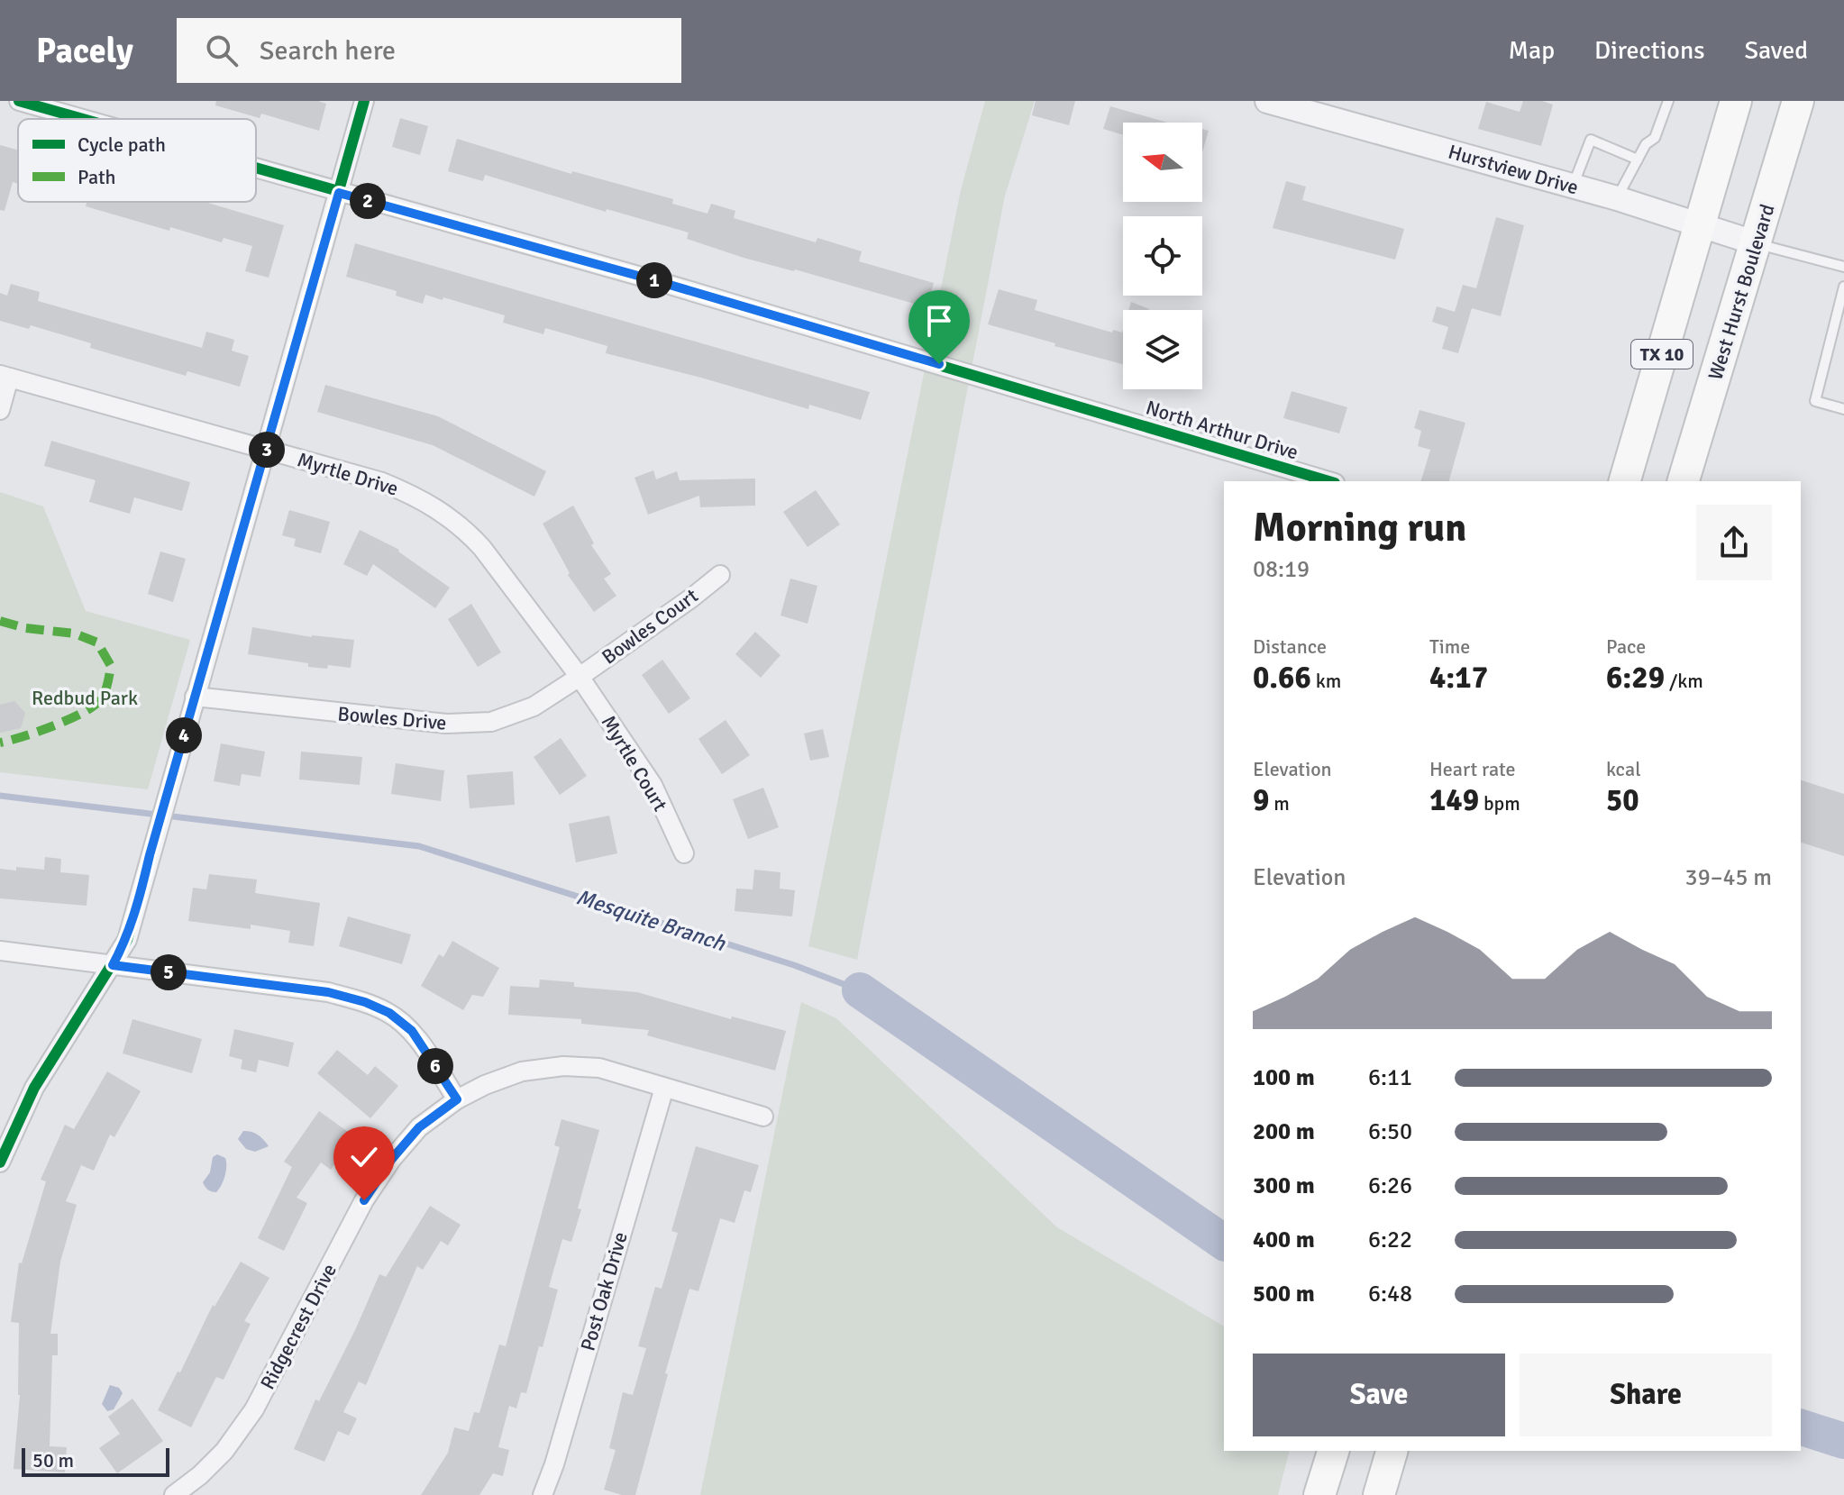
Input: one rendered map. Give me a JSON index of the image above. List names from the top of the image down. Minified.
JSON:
{"streets":{"main road":["West Hurst Boulevard","TX 10"],"street":["Hurstview Drive","North Arthur Drive","Myrtle Drive","Bowles Court","Bowles Drive","Myrtle Court","Post Oak Drive","Ridgecrest Drive"]},"crossings":[["Hurstview Drive","West Hurst Boulevard"],["Hurstview Drive","TX 10"],["Myrtle Drive","Bowles Court"],["Myrtle Drive","Bowles Drive"],["Myrtle Drive","Myrtle Court"],["Bowles Court","Bowles Drive"],["Bowles Court","Myrtle Court"],["Bowles Drive","Myrtle Court"],["Post Oak Drive","Ridgecrest Drive"]],"water":["Mesquite Branch"],"parks":["Redbud Park"],"legend":["Cycle path","Path"],"scale_bar":"50 m","north":"left","page":{"header":"Pacely","search":"Search here","nav":["Map","Directions","Saved"],"pins":["2","1","3","4","5","6"],"heading":["Morning run","08:19"],"stats":[["Distance","0.66 km"],["Time","4:17"],["Pace","6:29 /km"],["Elevation","9 m"],["Heart rate","149 bpm"],["kcal","50"]],"chart":["Elevation","39–45 m"],"list":[{"name":"100 m","note":"6:11"},{"name":"200 m","note":"6:50"},{"name":"300 m","note":"6:26"},{"name":"400 m","note":"6:22"},{"name":"500 m","note":"6:48"}],"buttons":["Save","Share"],"scale":"50 m"}}
